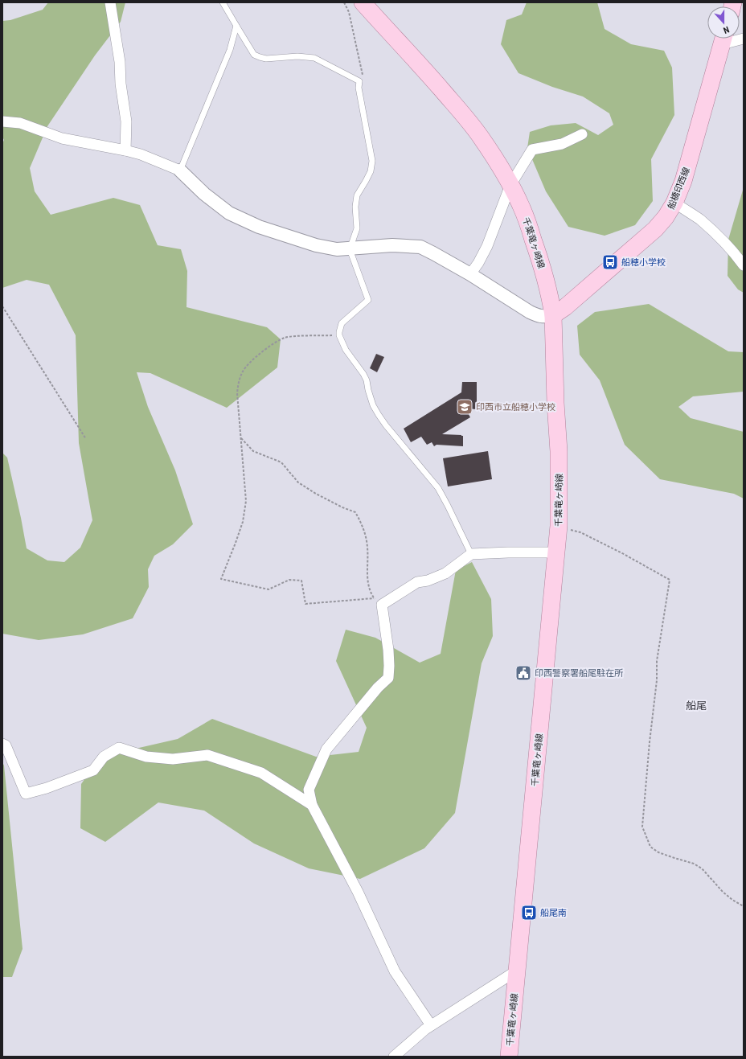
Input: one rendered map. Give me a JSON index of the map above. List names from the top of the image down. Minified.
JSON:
{"streets":{"main road":["船橋印西線","千葉竜ヶ崎線"]},"crossings":[["船橋印西線","千葉竜ヶ崎線"]],"districts":["船尾"],"places":{"bus stop":["船穂小学校","船尾南"],"school or university":["印西市立船穂小学校"],"public building":["印西警察署船尾駐在所"]},"north":"bottom"}
